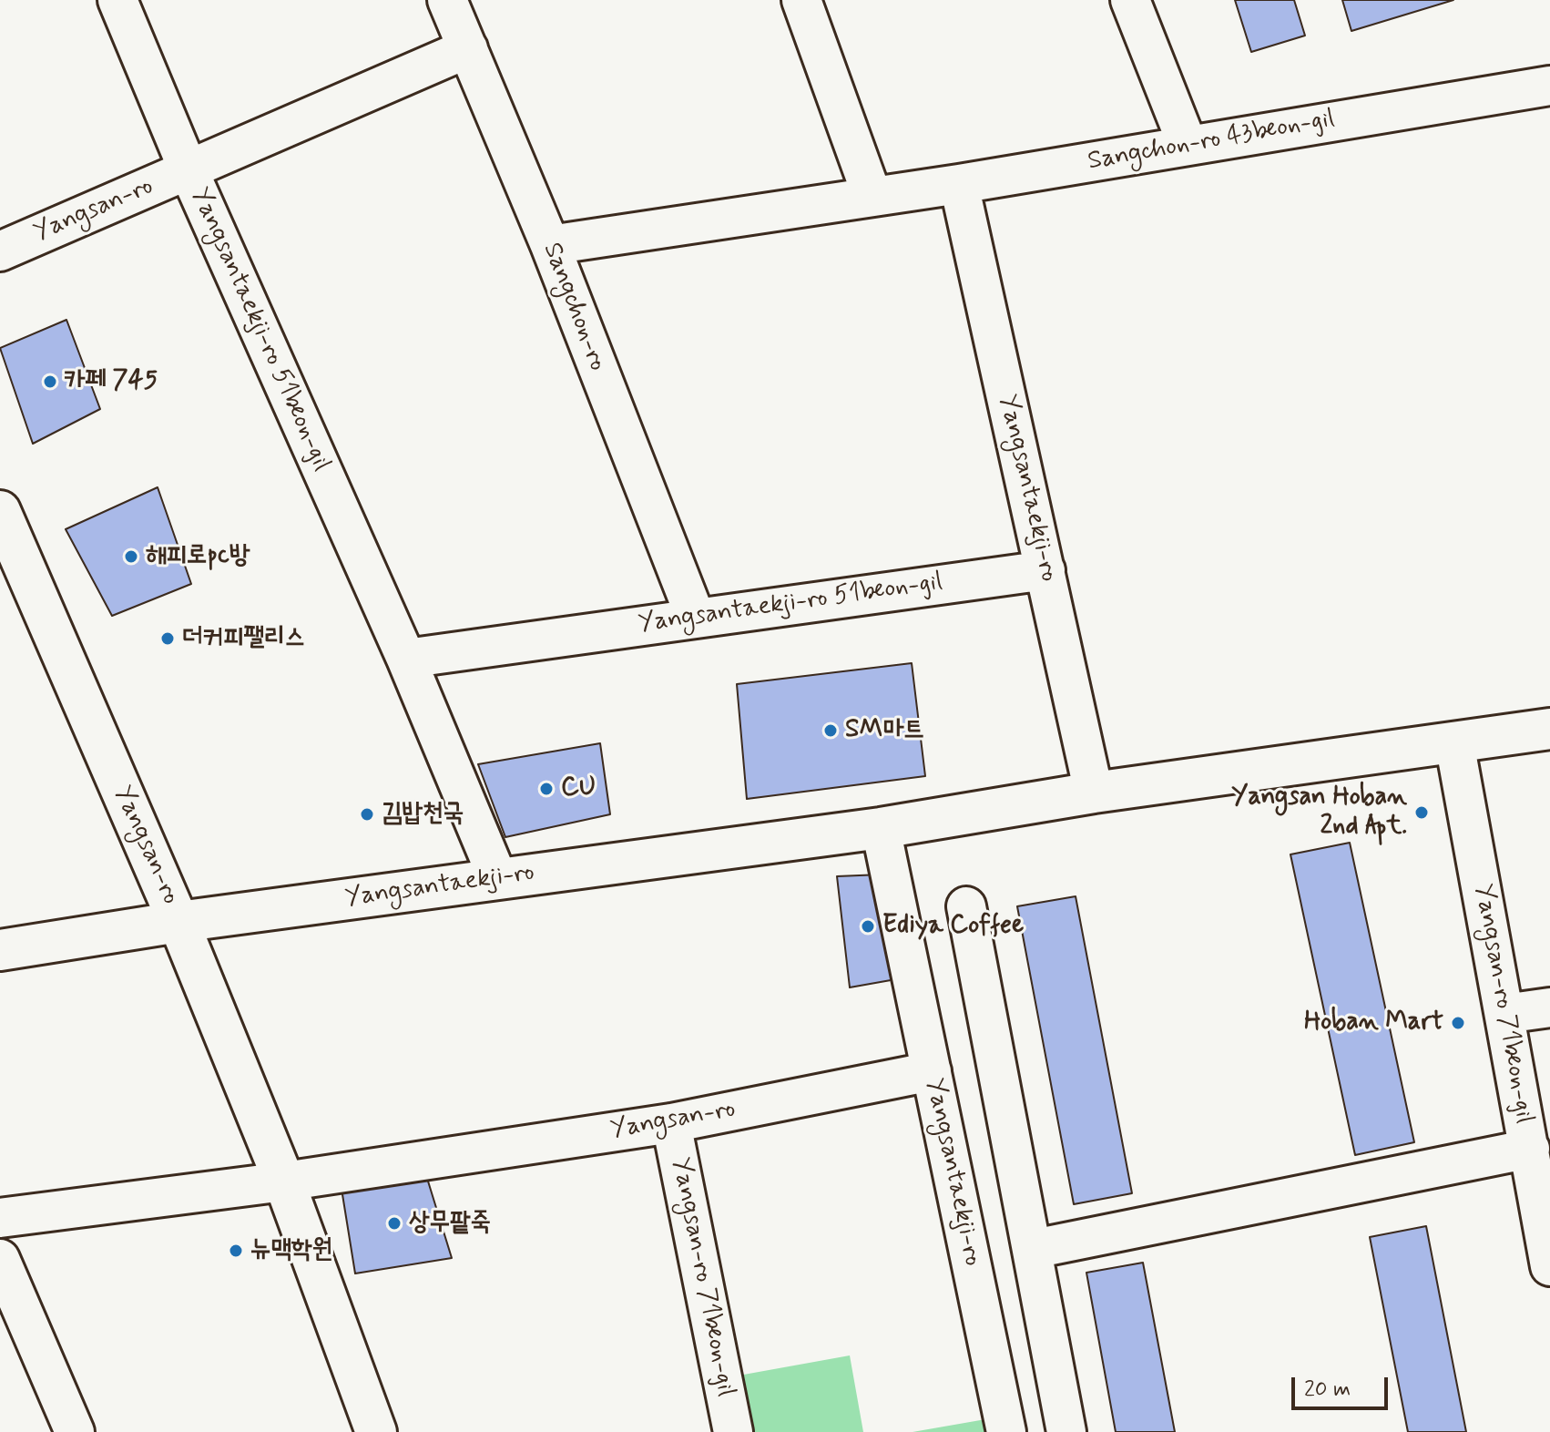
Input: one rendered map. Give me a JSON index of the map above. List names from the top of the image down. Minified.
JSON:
{"streets":{"street":["Sangchon-ro 43beon-gil","Yangsan-ro","Sangchon-ro","Yangsantaekji-ro 51beon-gil","Yangsantaekji-ro","Yangsan-ro 71beon-gil"]},"crossings":[["Sangchon-ro 43beon-gil","Sangchon-ro"],["Sangchon-ro 43beon-gil","Yangsantaekji-ro"],["Yangsan-ro","Sangchon-ro"],["Yangsan-ro","Yangsantaekji-ro 51beon-gil"],["Yangsan-ro","Yangsantaekji-ro"],["Yangsan-ro","Yangsan-ro 71beon-gil"],["Sangchon-ro","Yangsantaekji-ro 51beon-gil"],["Yangsantaekji-ro 51beon-gil","Yangsantaekji-ro"],["Yangsantaekji-ro","Yangsan-ro 71beon-gil"]],"places":["카페 745","해피로pc방","더커피팰리스","SM마트","CU","Yangsan Hoban 2nd Apt.","김밥천국","Ediya Coffee","Hoban Mart","상무팥죽","뉴맥학원"],"scale_bar":"20 m"}
